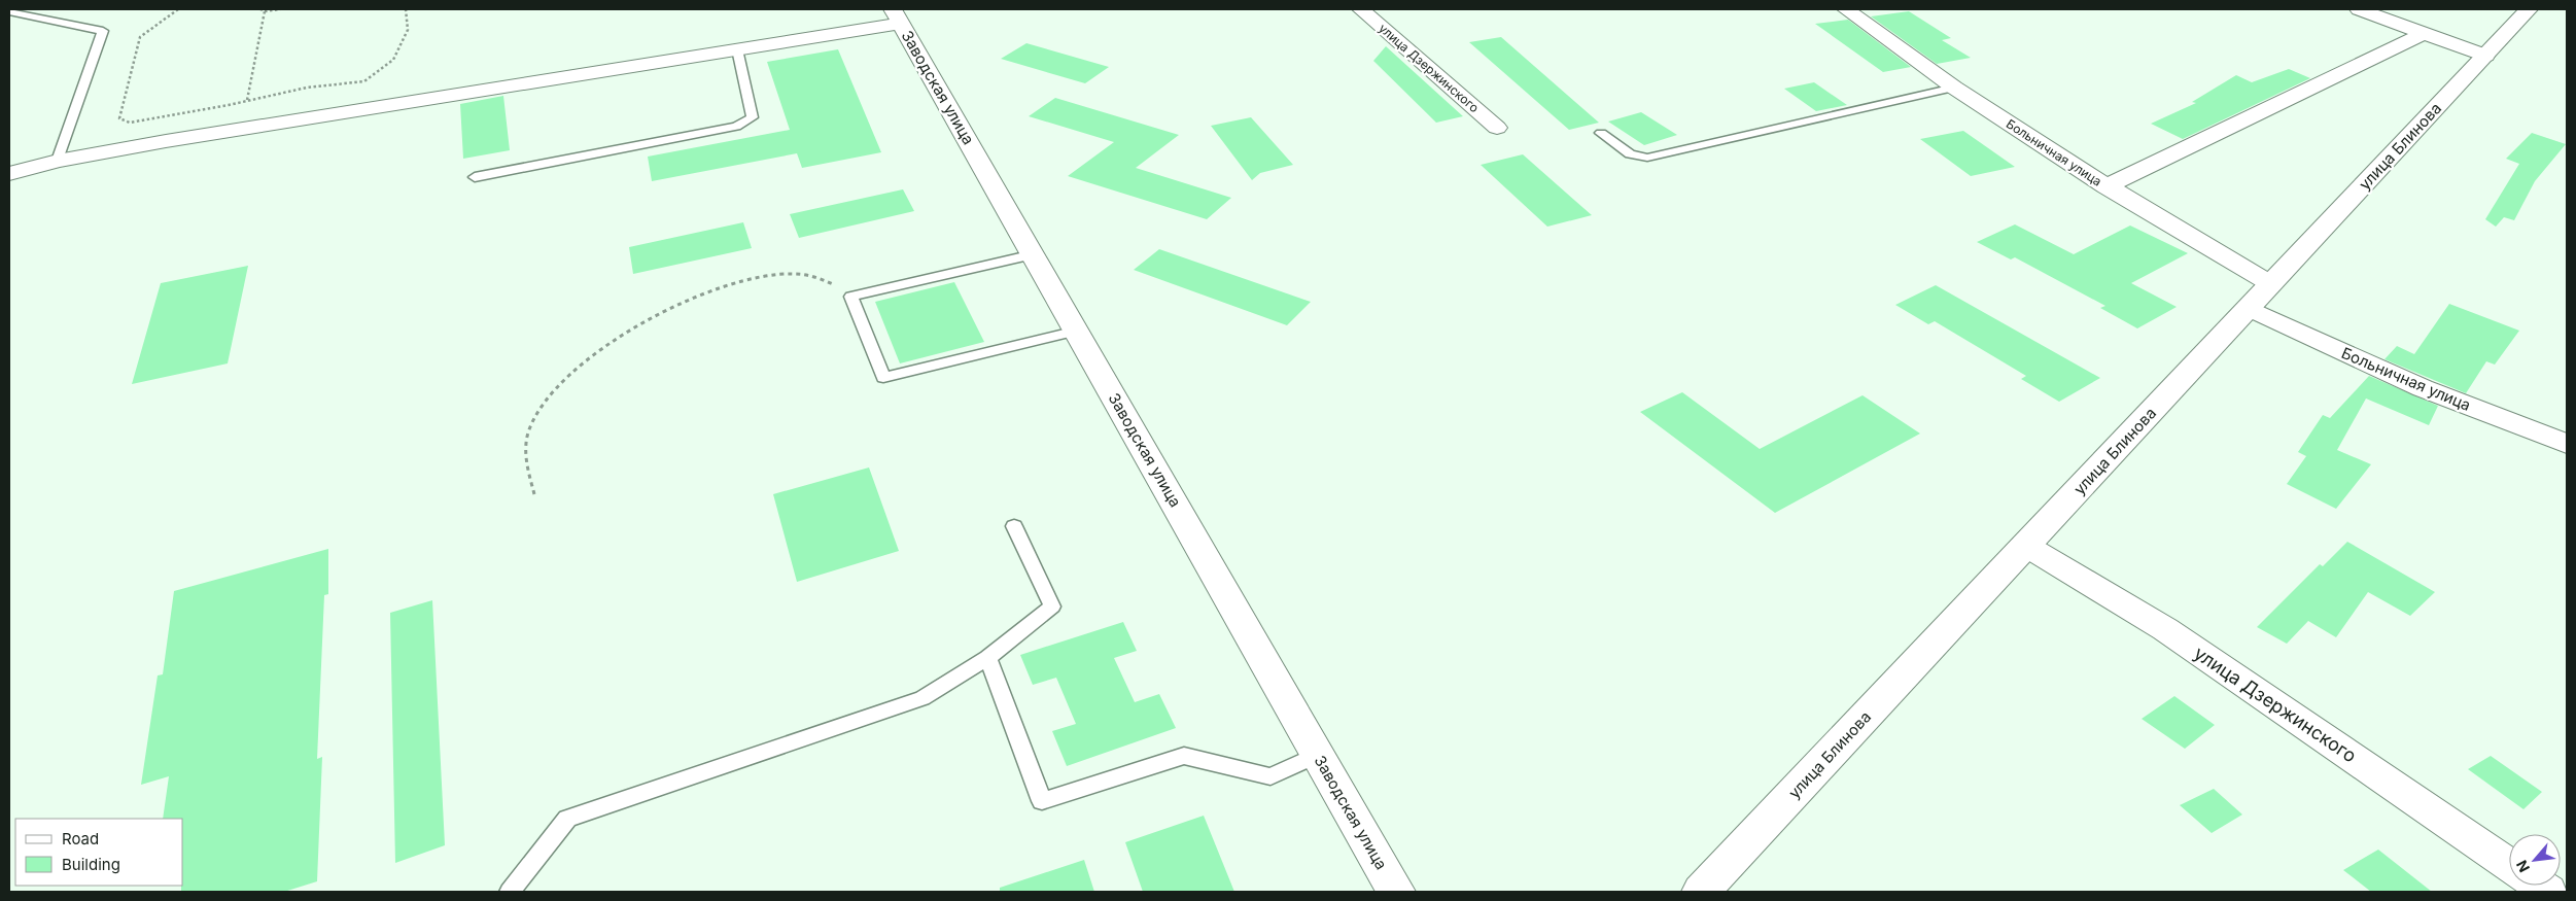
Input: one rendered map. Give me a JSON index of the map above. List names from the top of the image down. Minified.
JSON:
{"streets":{"street":["улица Дзержинского","Заводская улица","улица Блинова","Больничная улица"]},"crossings":[["улица Дзержинского","улица Блинова"],["улица Блинова","Больничная улица"]],"legend":["Road","Building"],"north":"bottom left"}
